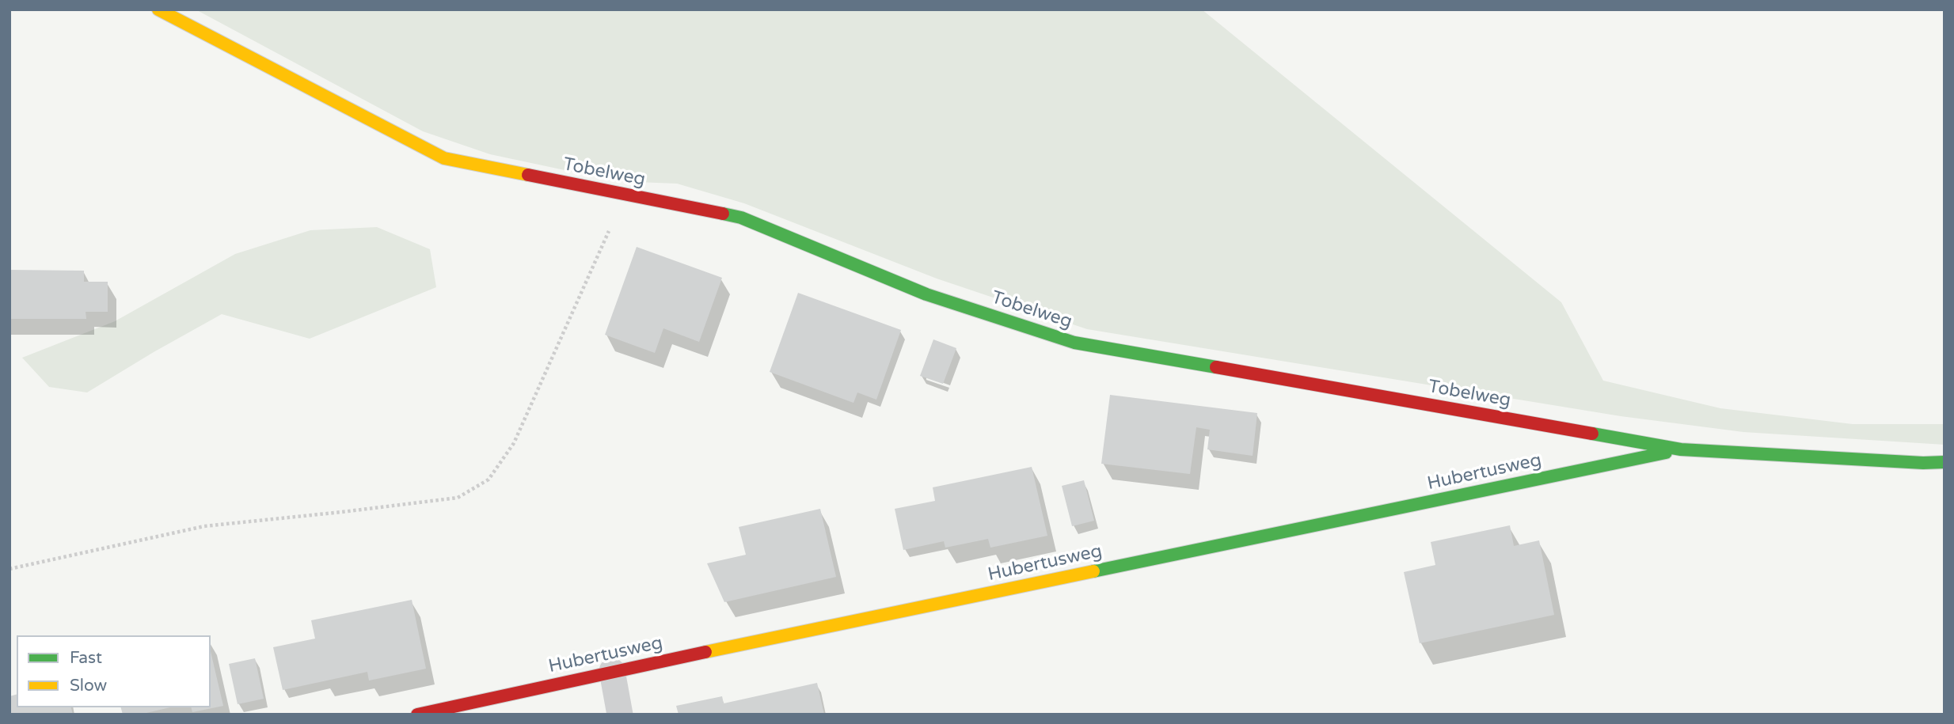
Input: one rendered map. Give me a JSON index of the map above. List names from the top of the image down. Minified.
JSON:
{"streets":{"street":["Tobelweg","Hubertusweg"]},"crossings":[["Tobelweg","Hubertusweg"]],"legend":["Fast","Slow"]}
